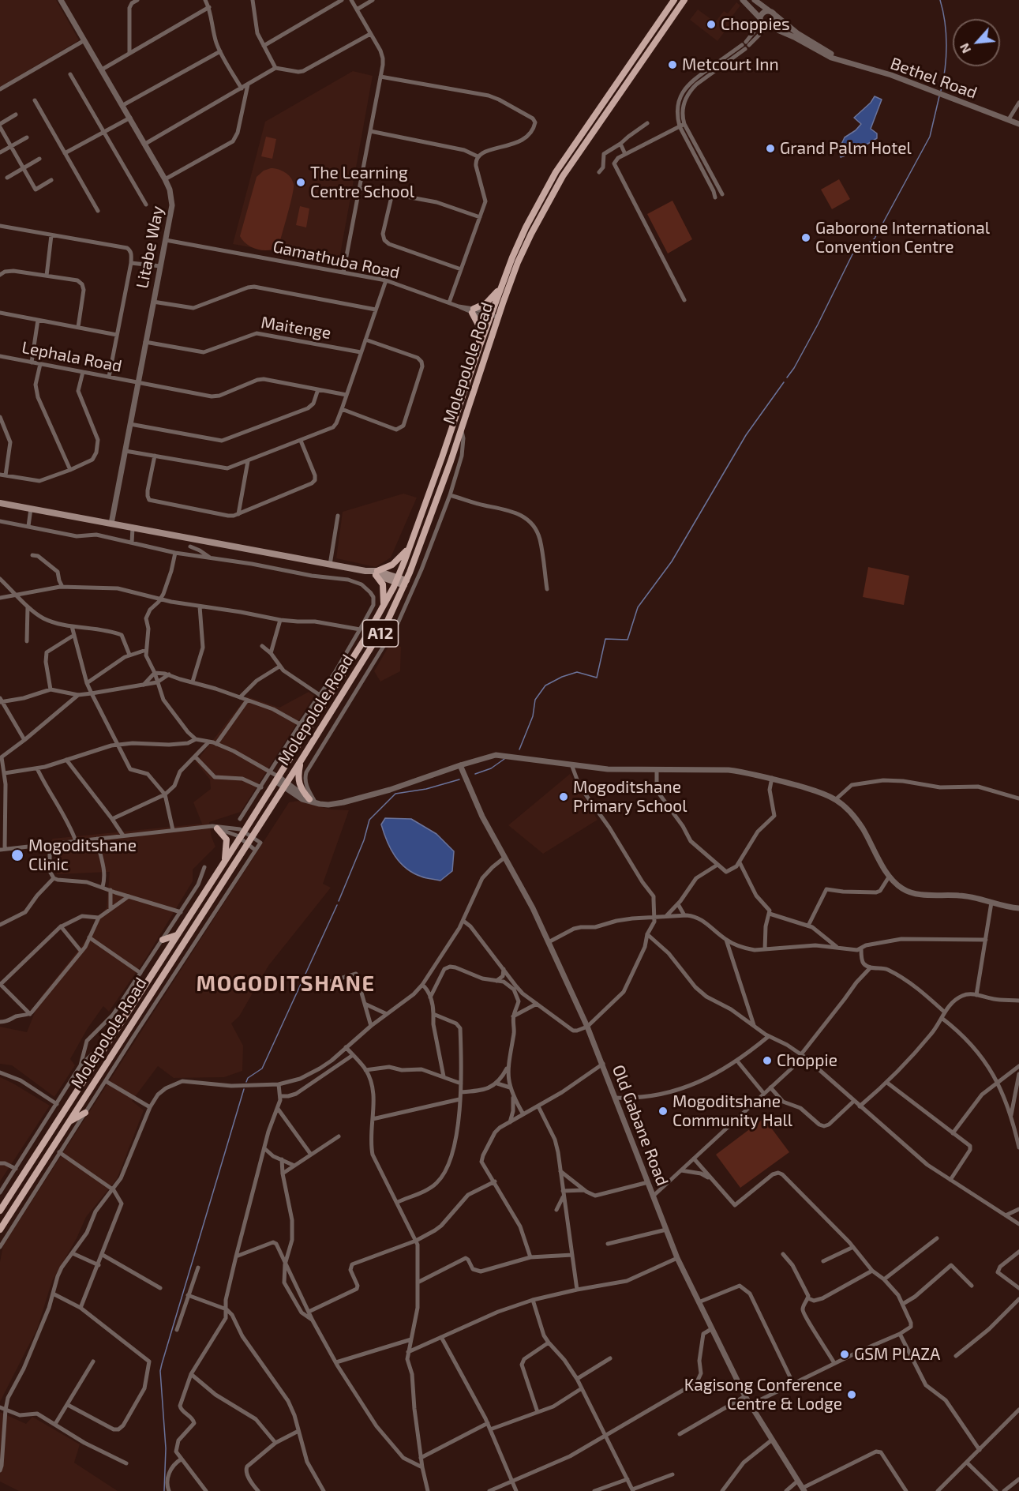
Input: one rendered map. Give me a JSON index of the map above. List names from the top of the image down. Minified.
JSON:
{"streets":{"main road":["Molepolole Road","A12"],"street":["Bethel Road","Litabe Way","Gamathuba Road","Maitenge","Lephala Road","Old Gabane Road"]},"crossings":[["Litabe Way","Gamathuba Road"],["Litabe Way","Maitenge"],["Litabe Way","Lephala Road"],["Gamathuba Road","Molepolole Road"]],"districts":["MOGODITSHANE"],"places":["Choppies","Metcourt Inn","Grand Palm Hotel","The Learning Centre School","Gaborone International Convention Centre","Mogoditshane Primary School","Mogoditshane Clinic","Choppie","Mogoditshane Community Hall","GSM PLAZA","Kagisong Conference Centre & Lodge"],"north":"bottom left"}
